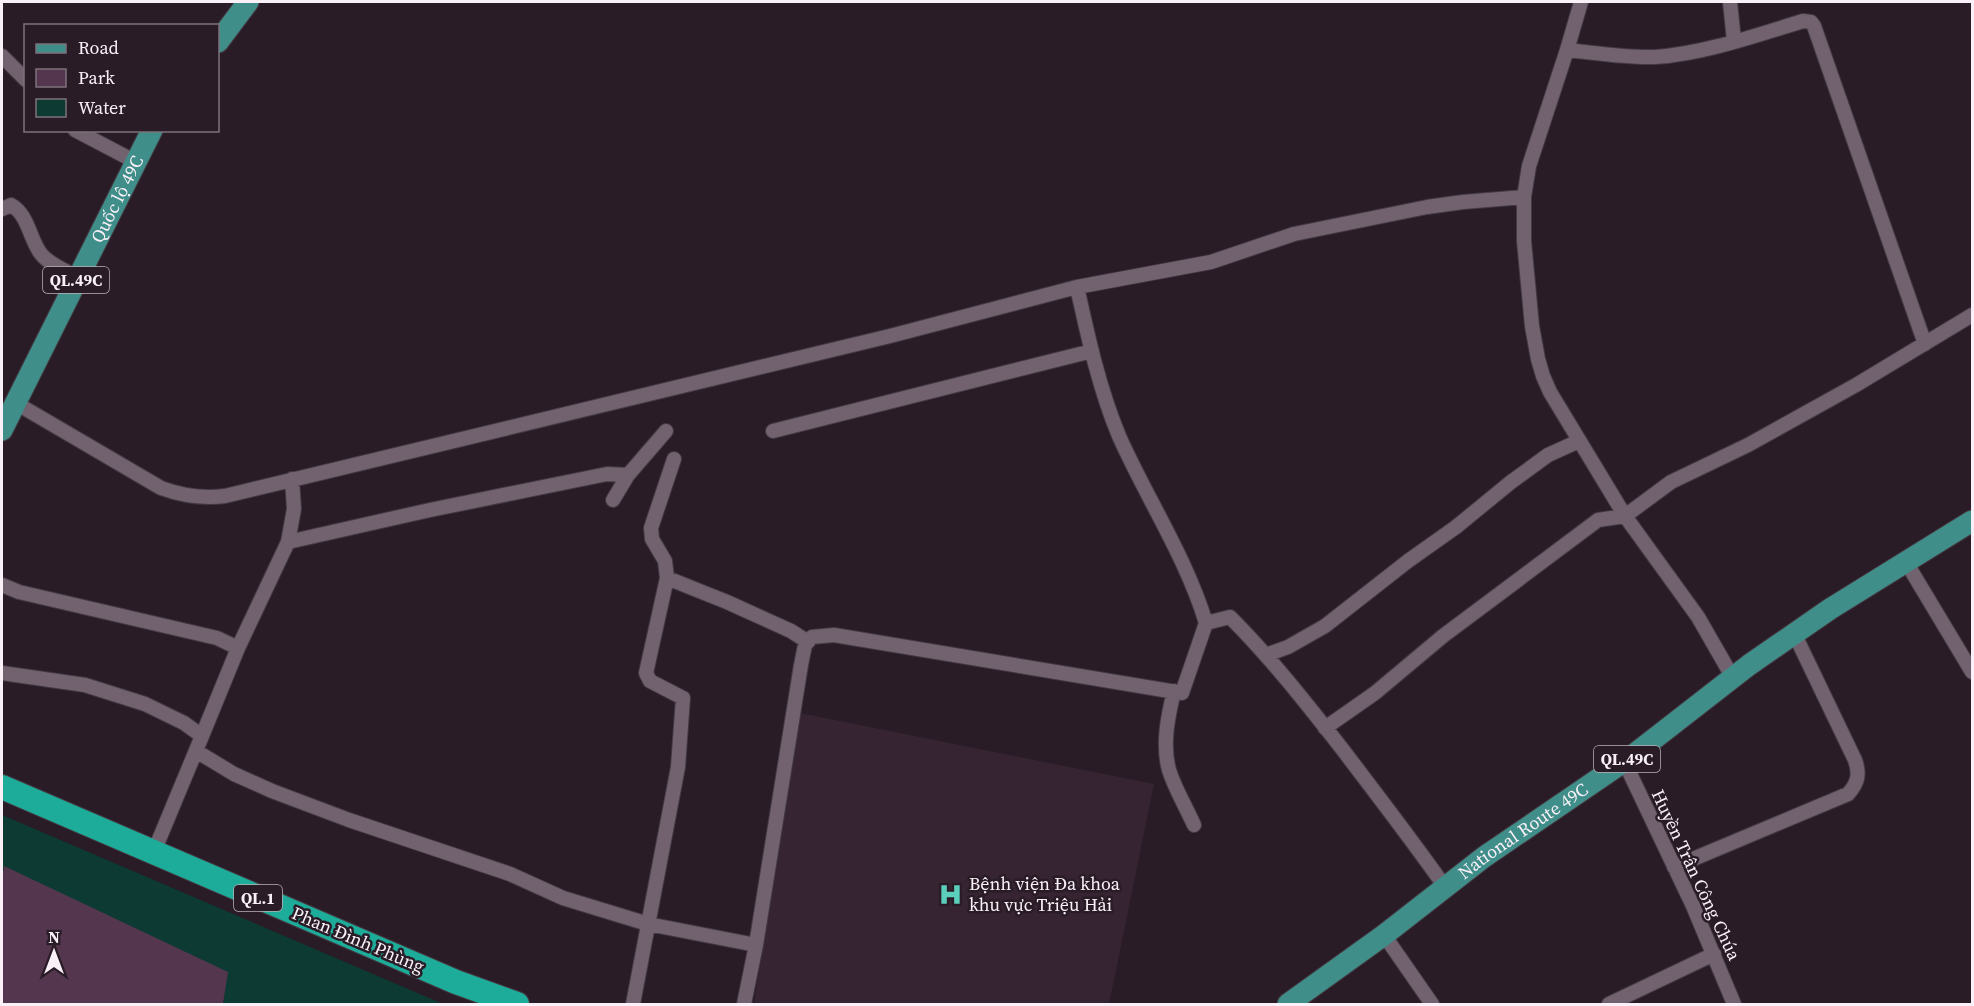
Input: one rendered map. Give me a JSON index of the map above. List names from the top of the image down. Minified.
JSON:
{"streets":{"highway":["QL.1","Phan Đình Phùng"],"main road":["Quốc lộ 49C","QL.49C","National Route 49C"],"street":["Huyền Trân Công Chúa"]},"crossings":[["National Route 49C","Huyền Trân Công Chúa"]],"places":{"hospital":["Bệnh viện Đa khoa khu vực Triệu Hải"]},"legend":["Road","Park","Water"],"north":"top"}
